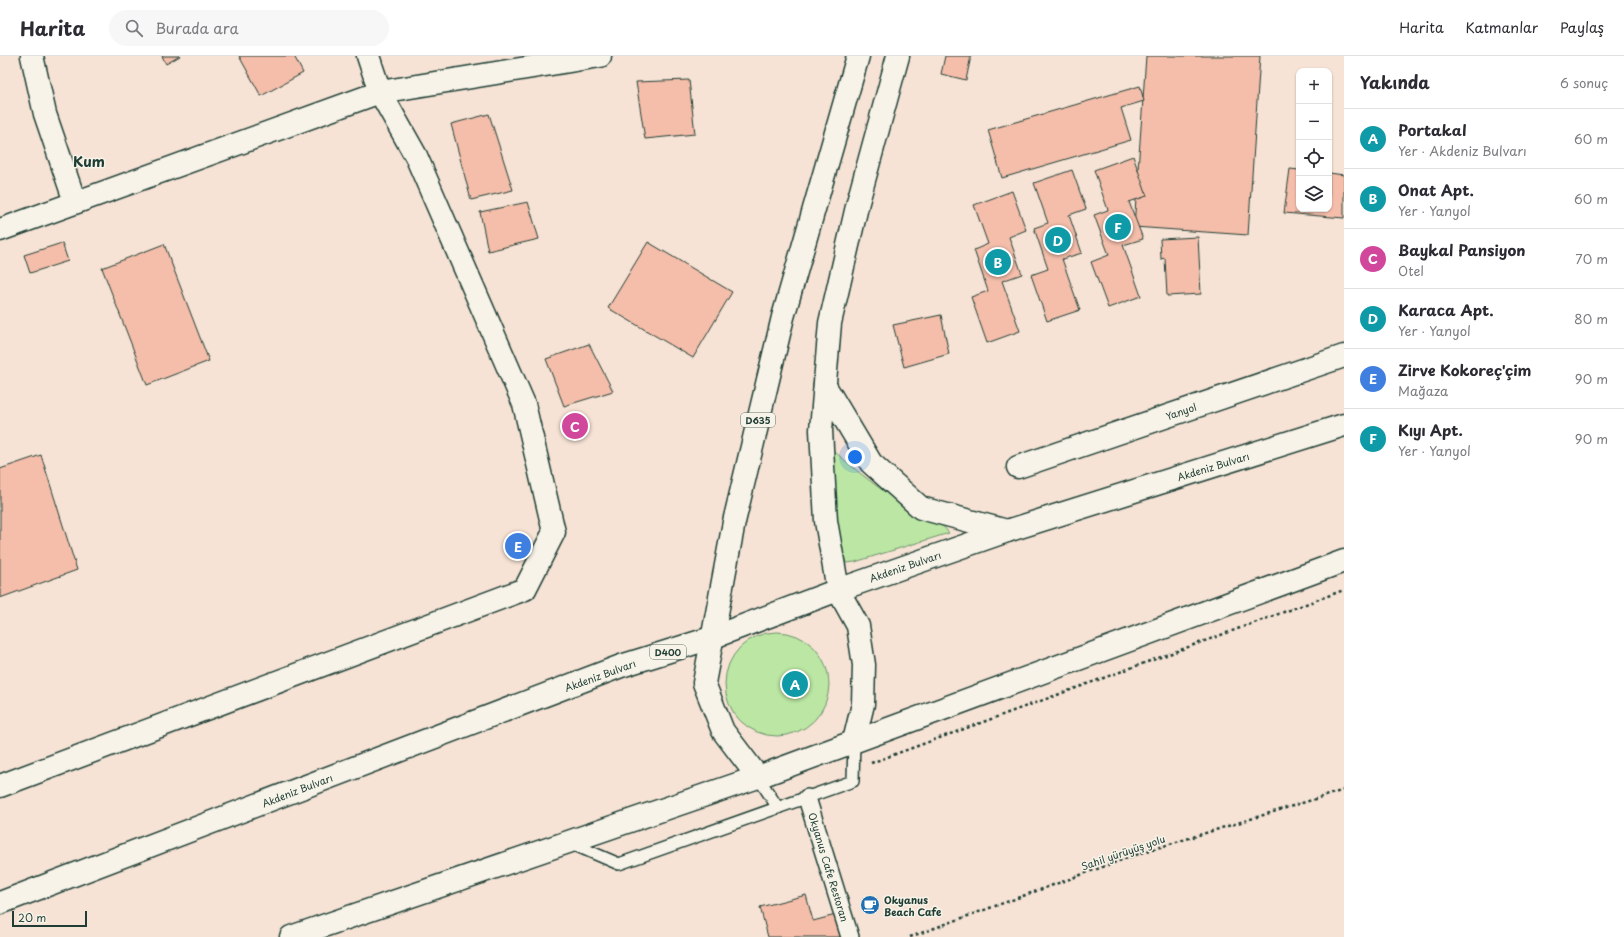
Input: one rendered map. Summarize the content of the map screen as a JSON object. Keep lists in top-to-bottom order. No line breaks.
{"streets":{"main road":["Yanyol","D635","Akdeniz Bulvarı","D400"],"street":["Okyanus Cafe Restoran"],"path":["Sahil yürüyüş yolu"]},"crossings":[["D635","Akdeniz Bulvarı"]],"districts":["Kum"],"places":{"cafe":["Okyanus Beach Cafe"]},"scale_bar":"20 m","page":{"header":"Harita","search":"Burada ara","nav":["Harita","Katmanlar","Paylaş"],"heading":["Yakında","6 sonuç"],"map_buttons":["+","−"],"list":[{"mark":"A","name":"Portakal","note":"Yer · Akdeniz Bulvarı","value":"60 m"},{"mark":"B","name":"Onat Apt.","note":"Yer · Yanyol","value":"60 m"},{"mark":"C","name":"Baykal Pansiyon","note":"Otel","value":"70 m"},{"mark":"D","name":"Karaca Apt.","note":"Yer · Yanyol","value":"80 m"},{"mark":"E","name":"Zirve Kokoreç'çim","note":"Mağaza","value":"90 m"},{"mark":"F","name":"Kıyı Apt.","note":"Yer · Yanyol","value":"90 m"}],"pins":["F","D","B","C","E","A"],"scale":"20 m"}}
